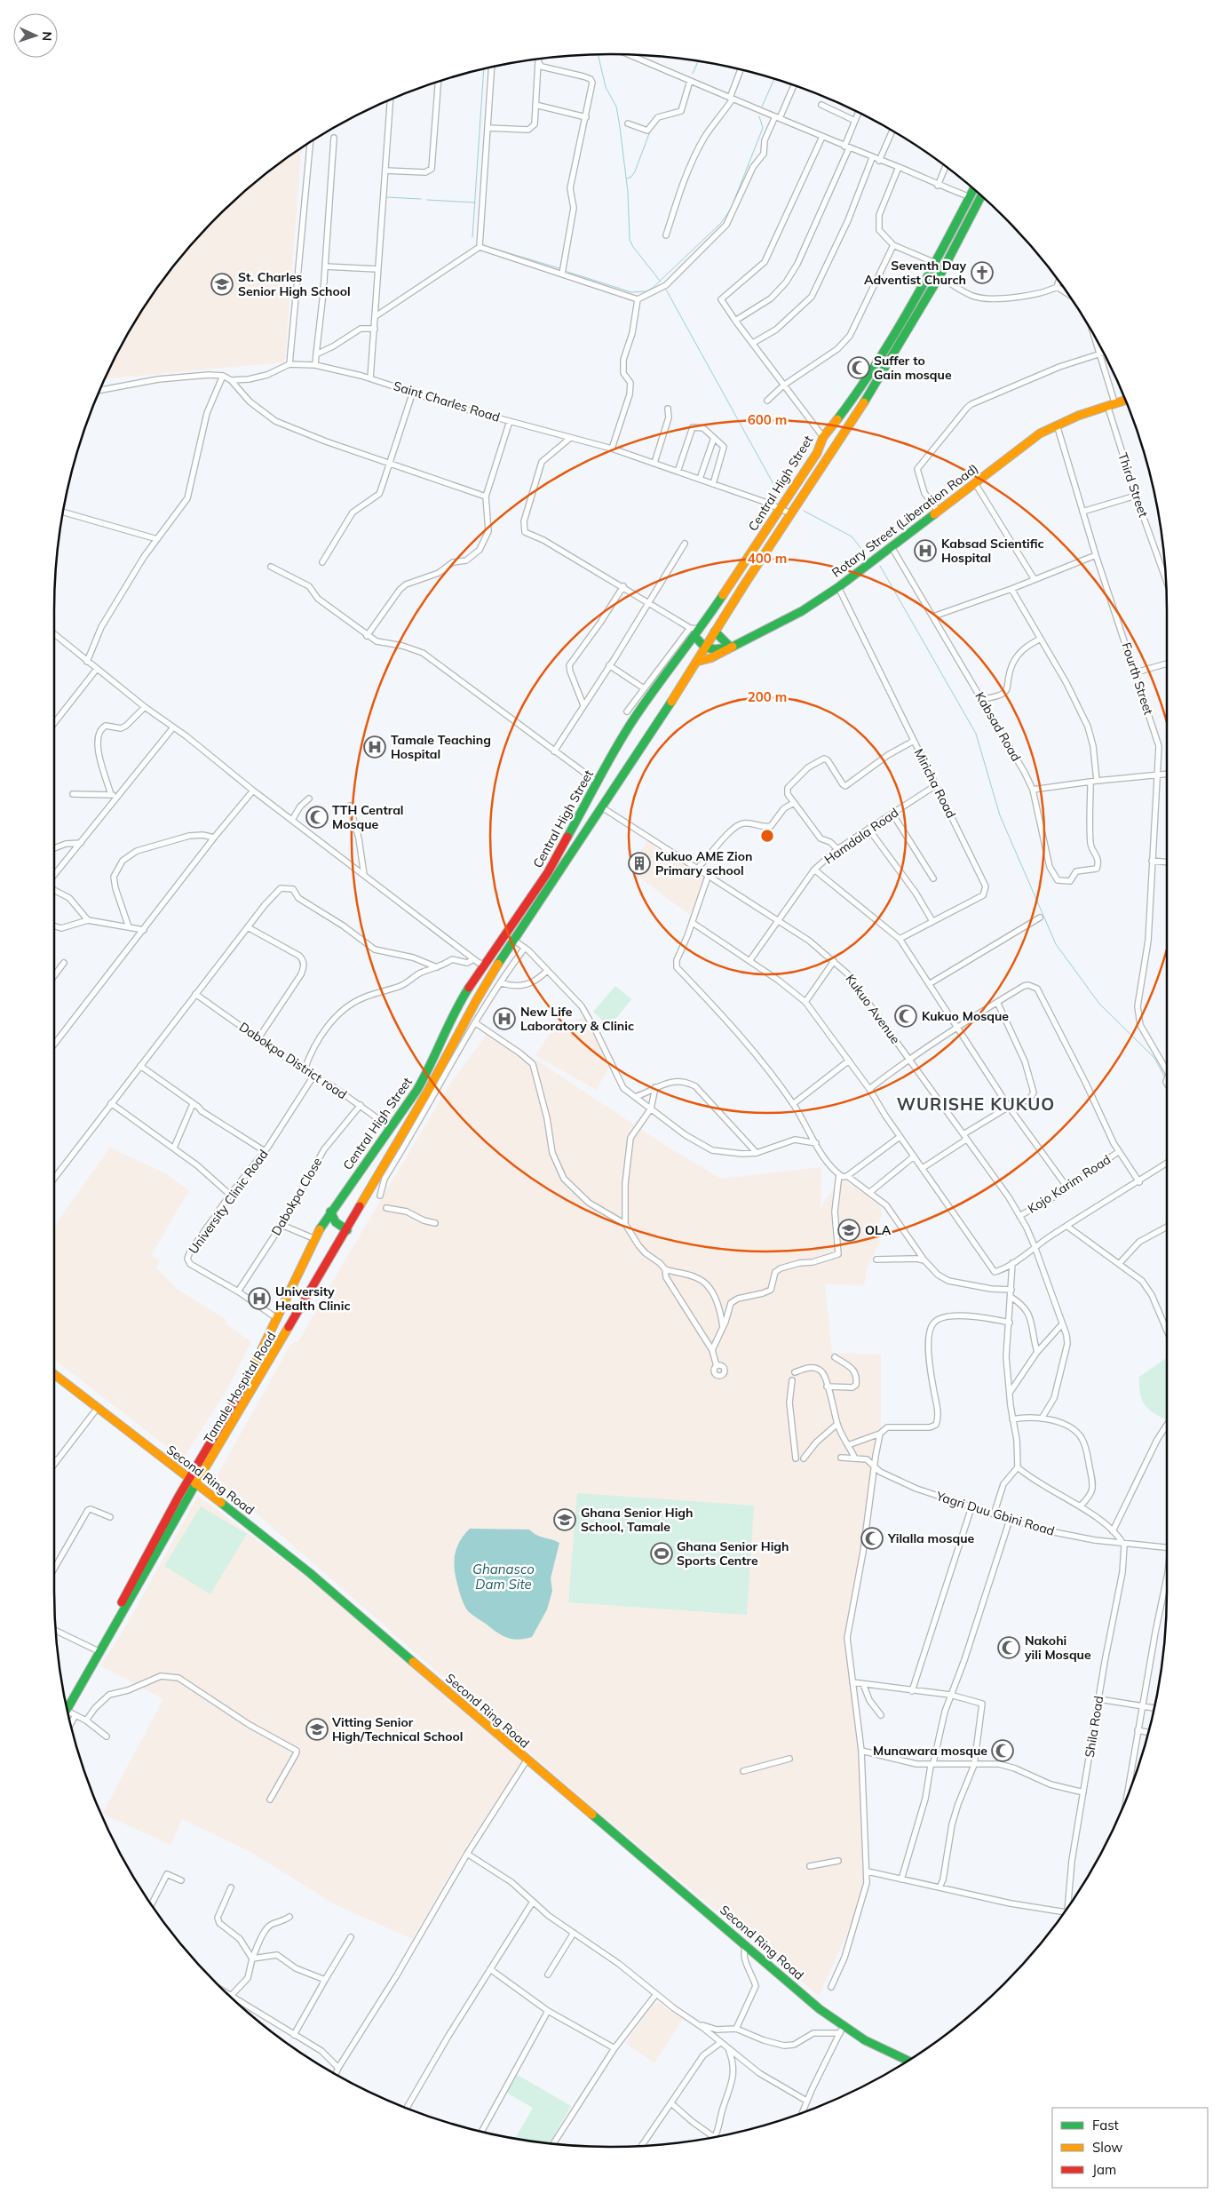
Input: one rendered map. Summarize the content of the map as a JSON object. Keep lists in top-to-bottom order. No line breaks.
{"streets":{"main road":["Central High Street","Rotary Street (Liberation Road)","Tamale Hospital Road","Second Ring Road"],"street":["Saint Charles Road","Third Street","Fourth Street","Kabsad Road","Miricha Road","Hamdala Road","Kukuo Avenue","Dabokpa District road","Kojo Karim Road","Dabokpa Close","University Clinic Road","Yagri Duu Gbini Road","Shila Road"]},"crossings":[["Saint Charles Road","Central High Street"],["Central High Street","Rotary Street (Liberation Road)"],["Central High Street","Kukuo Avenue"],["Central High Street","Dabokpa District road"],["Central High Street","University Clinic Road"],["Central High Street","Tamale Hospital Road"],["Central High Street","Second Ring Road"],["Third Street","Rotary Street (Liberation Road)"],["Rotary Street (Liberation Road)","Fourth Street"],["Rotary Street (Liberation Road)","Kabsad Road"],["Rotary Street (Liberation Road)","Miricha Road"],["Miricha Road","Hamdala Road"],["Hamdala Road","Kukuo Avenue"],["Kukuo Avenue","Kojo Karim Road"],["Dabokpa District road","Dabokpa Close"],["Dabokpa District road","University Clinic Road"],["Dabokpa Close","University Clinic Road"],["Tamale Hospital Road","Second Ring Road"],["Yagri Duu Gbini Road","Shila Road"]],"districts":["WURISHE KUKUO"],"water":["Ghanasco Dam Site"],"places":{"church":["Seventh Day Adventist Church"],"school or university":["St. Charles Senior High School","OLA","Ghana Senior High School, Tamale","Vitting Senior High/Technical School"],"mosque":["Suffer to Gain mosque","TTH Central Mosque","Kukuo Mosque","Yilalla mosque","Nakohi yili Mosque","Munawara mosque"],"hospital":["Kabsad Scientific Hospital","Tamale Teaching Hospital","New Life Laboratory & Clinic","University Health Clinic"],"building":["Kukuo AME Zion Primary school"],"sports":["Ghana Senior High Sports Centre"]},"legend":["Fast","Slow","Jam"],"north":"right","rings":["600 m","400 m","200 m"]}
